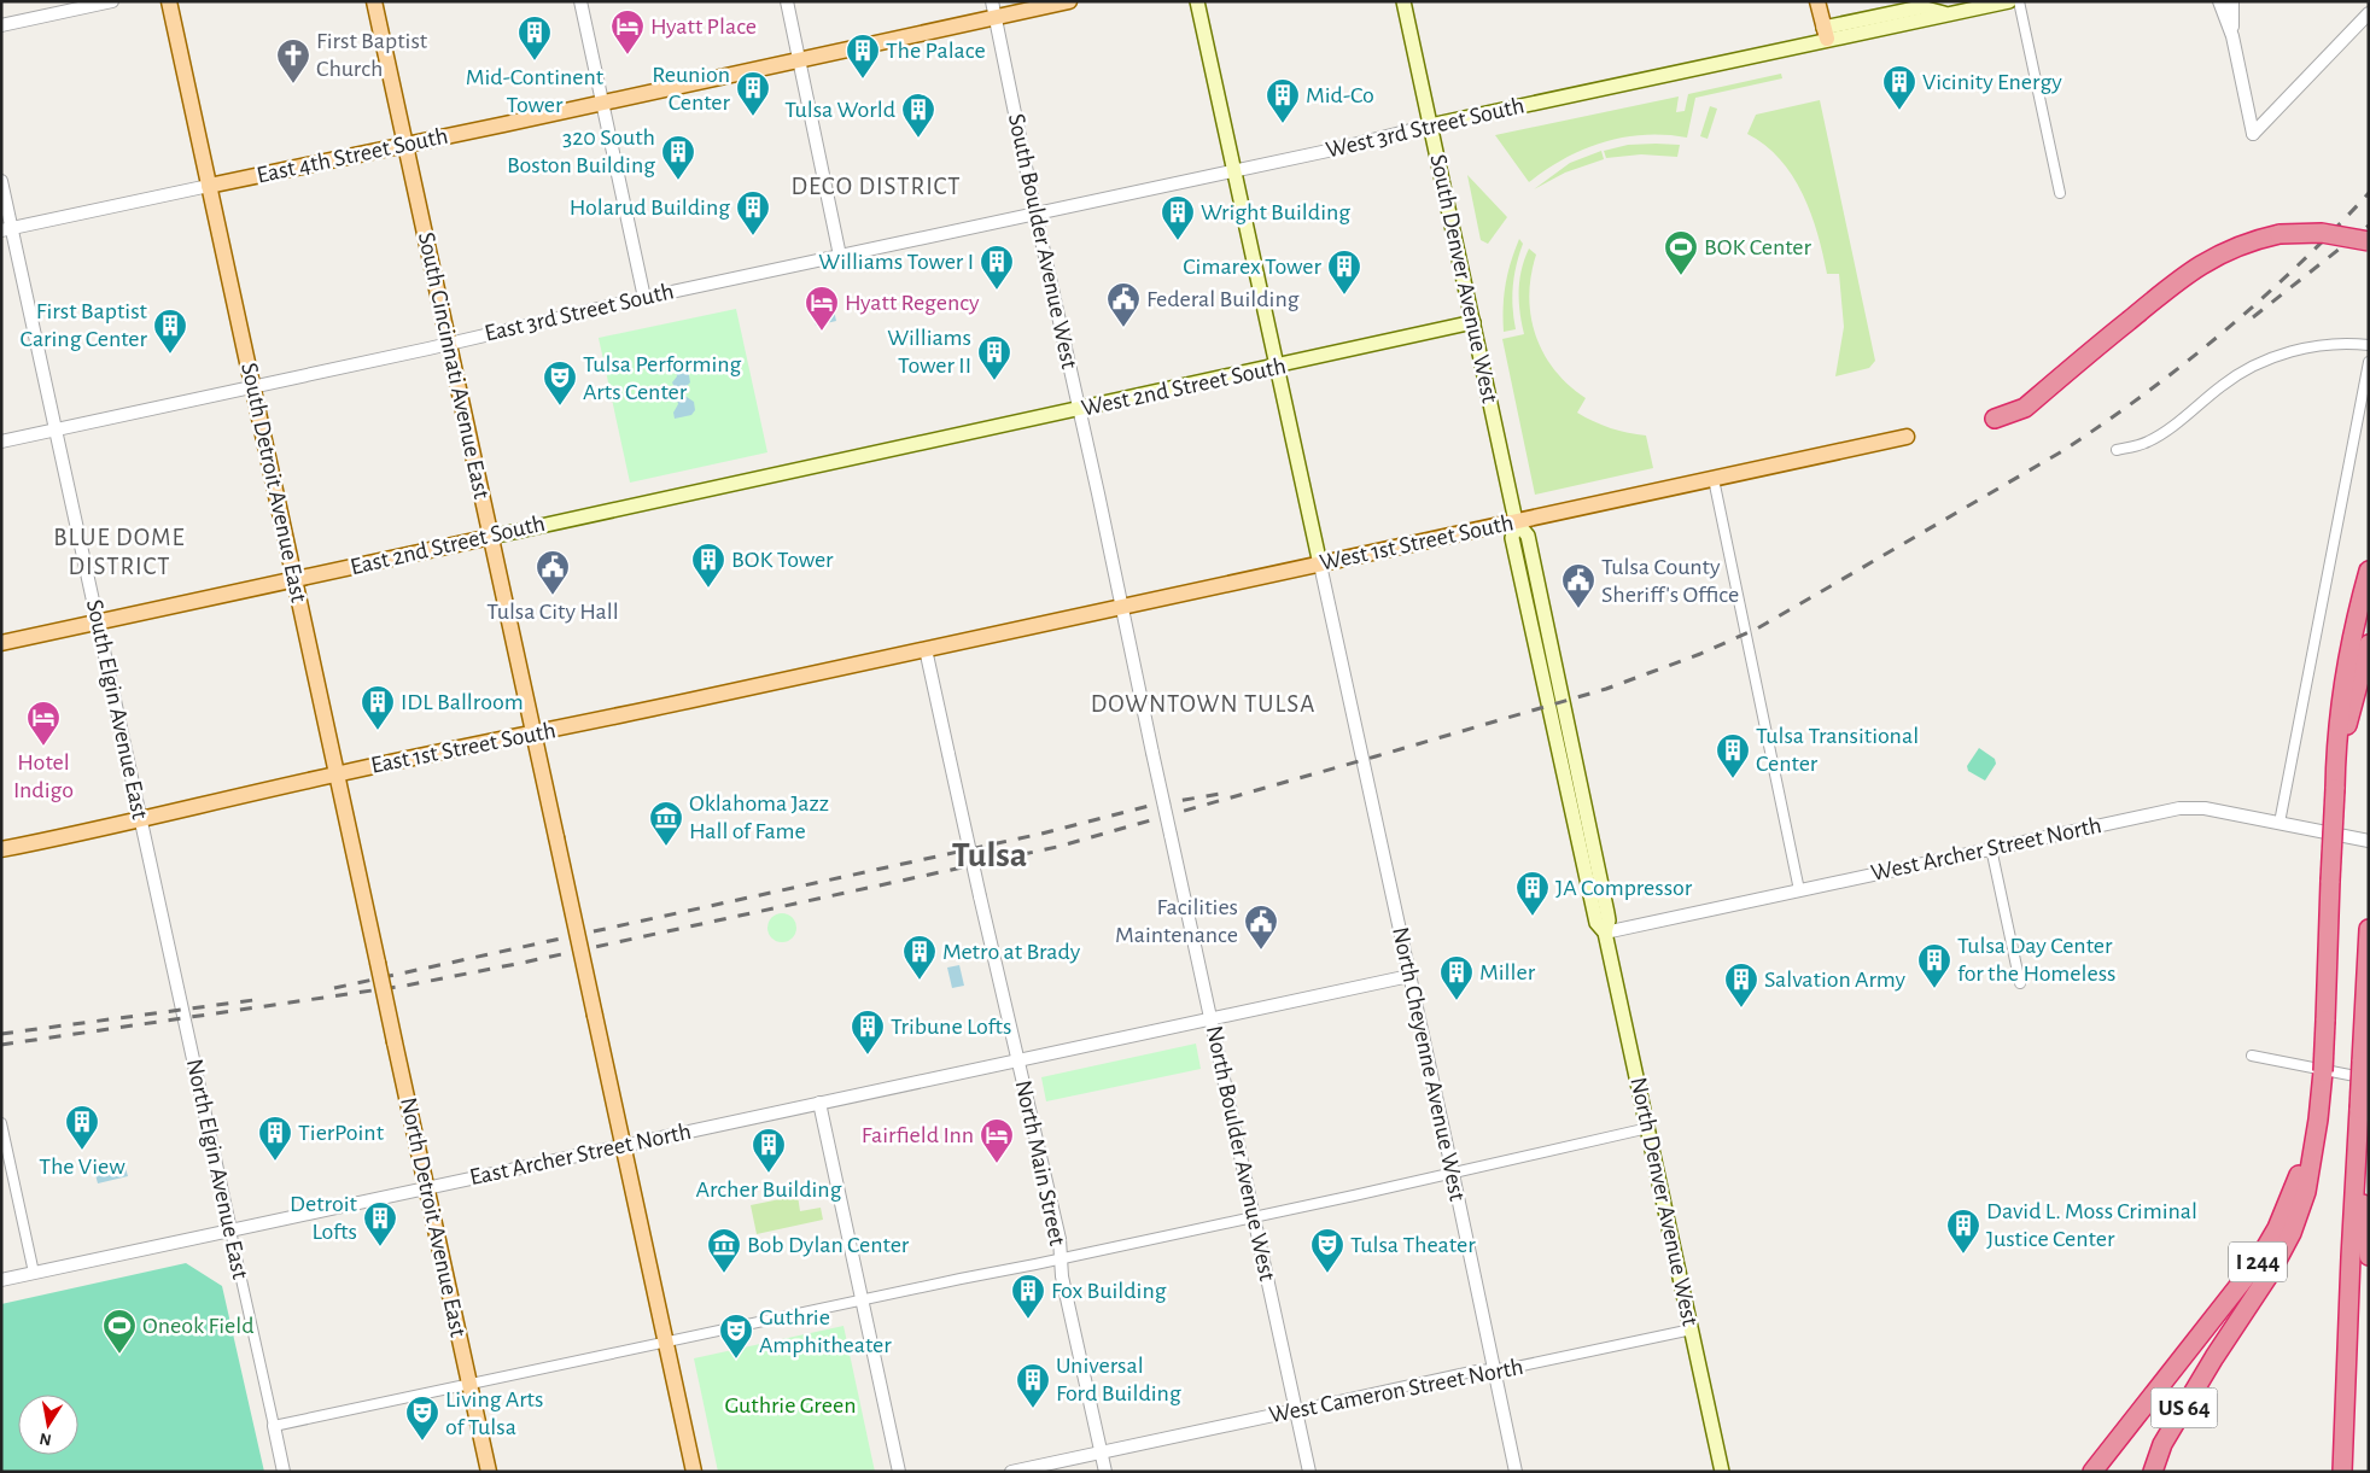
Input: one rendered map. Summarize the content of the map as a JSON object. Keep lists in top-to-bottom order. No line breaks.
{"streets":{"highway":["I 244","US 64"],"main road":["West 3rd Street South","East 4th Street South","South Denver Avenue West","South Cincinnati Avenue East","West 2nd Street South","South Detroit Avenue East","West 1st Street South","East 2nd Street South","East 1st Street South","North Denver Avenue West","North Detroit Avenue East"],"street":["South Boulder Avenue West","East 3rd Street South","South Elgin Avenue East","West Archer Street North","North Cheyenne Avenue West","North Boulder Avenue West","East Archer Street North","North Main Street","North Elgin Avenue East","West Cameron Street North"]},"crossings":[["West 3rd Street South","South Boulder Avenue West"],["West 3rd Street South","South Denver Avenue West"],["West 3rd Street South","East 3rd Street South"],["East 4th Street South","South Boulder Avenue West"],["East 4th Street South","South Cincinnati Avenue East"],["East 4th Street South","South Detroit Avenue East"],["East 4th Street South","South Elgin Avenue East"],["South Boulder Avenue West","West 2nd Street South"],["South Boulder Avenue West","West 1st Street South"],["South Boulder Avenue West","North Boulder Avenue West"],["South Denver Avenue West","West 2nd Street South"],["South Denver Avenue West","West 1st Street South"],["South Denver Avenue West","North Denver Avenue West"],["East 3rd Street South","South Cincinnati Avenue East"],["East 3rd Street South","South Detroit Avenue East"],["East 3rd Street South","South Elgin Avenue East"],["South Cincinnati Avenue East","East 2nd Street South"],["South Cincinnati Avenue East","East 1st Street South"],["South Cincinnati Avenue East","East Archer Street North"],["West 2nd Street South","East 2nd Street South"],["South Detroit Avenue East","East 2nd Street South"],["South Detroit Avenue East","East 1st Street South"],["South Detroit Avenue East","North Detroit Avenue East"],["West 1st Street South","East 1st Street South"],["West 1st Street South","North Cheyenne Avenue West"],["West 1st Street South","North Main Street"],["East 2nd Street South","South Elgin Avenue East"],["South Elgin Avenue East","East 1st Street South"],["South Elgin Avenue East","North Elgin Avenue East"],["East 1st Street South","North Main Street"],["West Archer Street North","North Denver Avenue West"],["North Cheyenne Avenue West","West Cameron Street North"],["North Boulder Avenue West","West Cameron Street North"],["East Archer Street North","North Main Street"],["East Archer Street North","North Elgin Avenue East"],["East Archer Street North","North Detroit Avenue East"],["North Main Street","West Cameron Street North"],["North Denver Avenue West","West Cameron Street North"],["I 244","US 64"]],"districts":["DECO DISTRICT","BLUE DOME DISTRICT","DOWNTOWN TULSA","Tulsa"],"parks":["Guthrie Green"],"places":{"hotel":["Hyatt Place","Hyatt Regency","Hotel Indigo","Fairfield Inn"],"building":["Mid-Continent Tower","The Palace","Vicinity Energy","Reunion Center","Mid-Co","Tulsa World","320 South Boston Building","Holarud Building","Wright Building","Williams Tower I","Cimarex Tower","First Baptist Caring Center","Williams Tower II","BOK Tower","IDL Ballroom","Tulsa Transitional Center","JA Compressor","Metro at Brady","Tulsa Day Center for the Homeless","Miller","Salvation Army","Tribune Lofts","The View","TierPoint","Archer Building","Detroit Lofts","David L. Moss Criminal Justice Center","Fox Building","Universal Ford Building"],"church":["First Baptist Church"],"sports":["BOK Center","Oneok Field"],"public building":["Federal Building","Tulsa City Hall","Tulsa County Sheriff's Office","Facilities Maintenance"],"theatre":["Tulsa Performing Arts Center","Tulsa Theater","Guthrie Amphitheater","Living Arts of Tulsa"],"museum":["Oklahoma Jazz Hall of Fame","Bob Dylan Center"]},"north":"bottom"}
